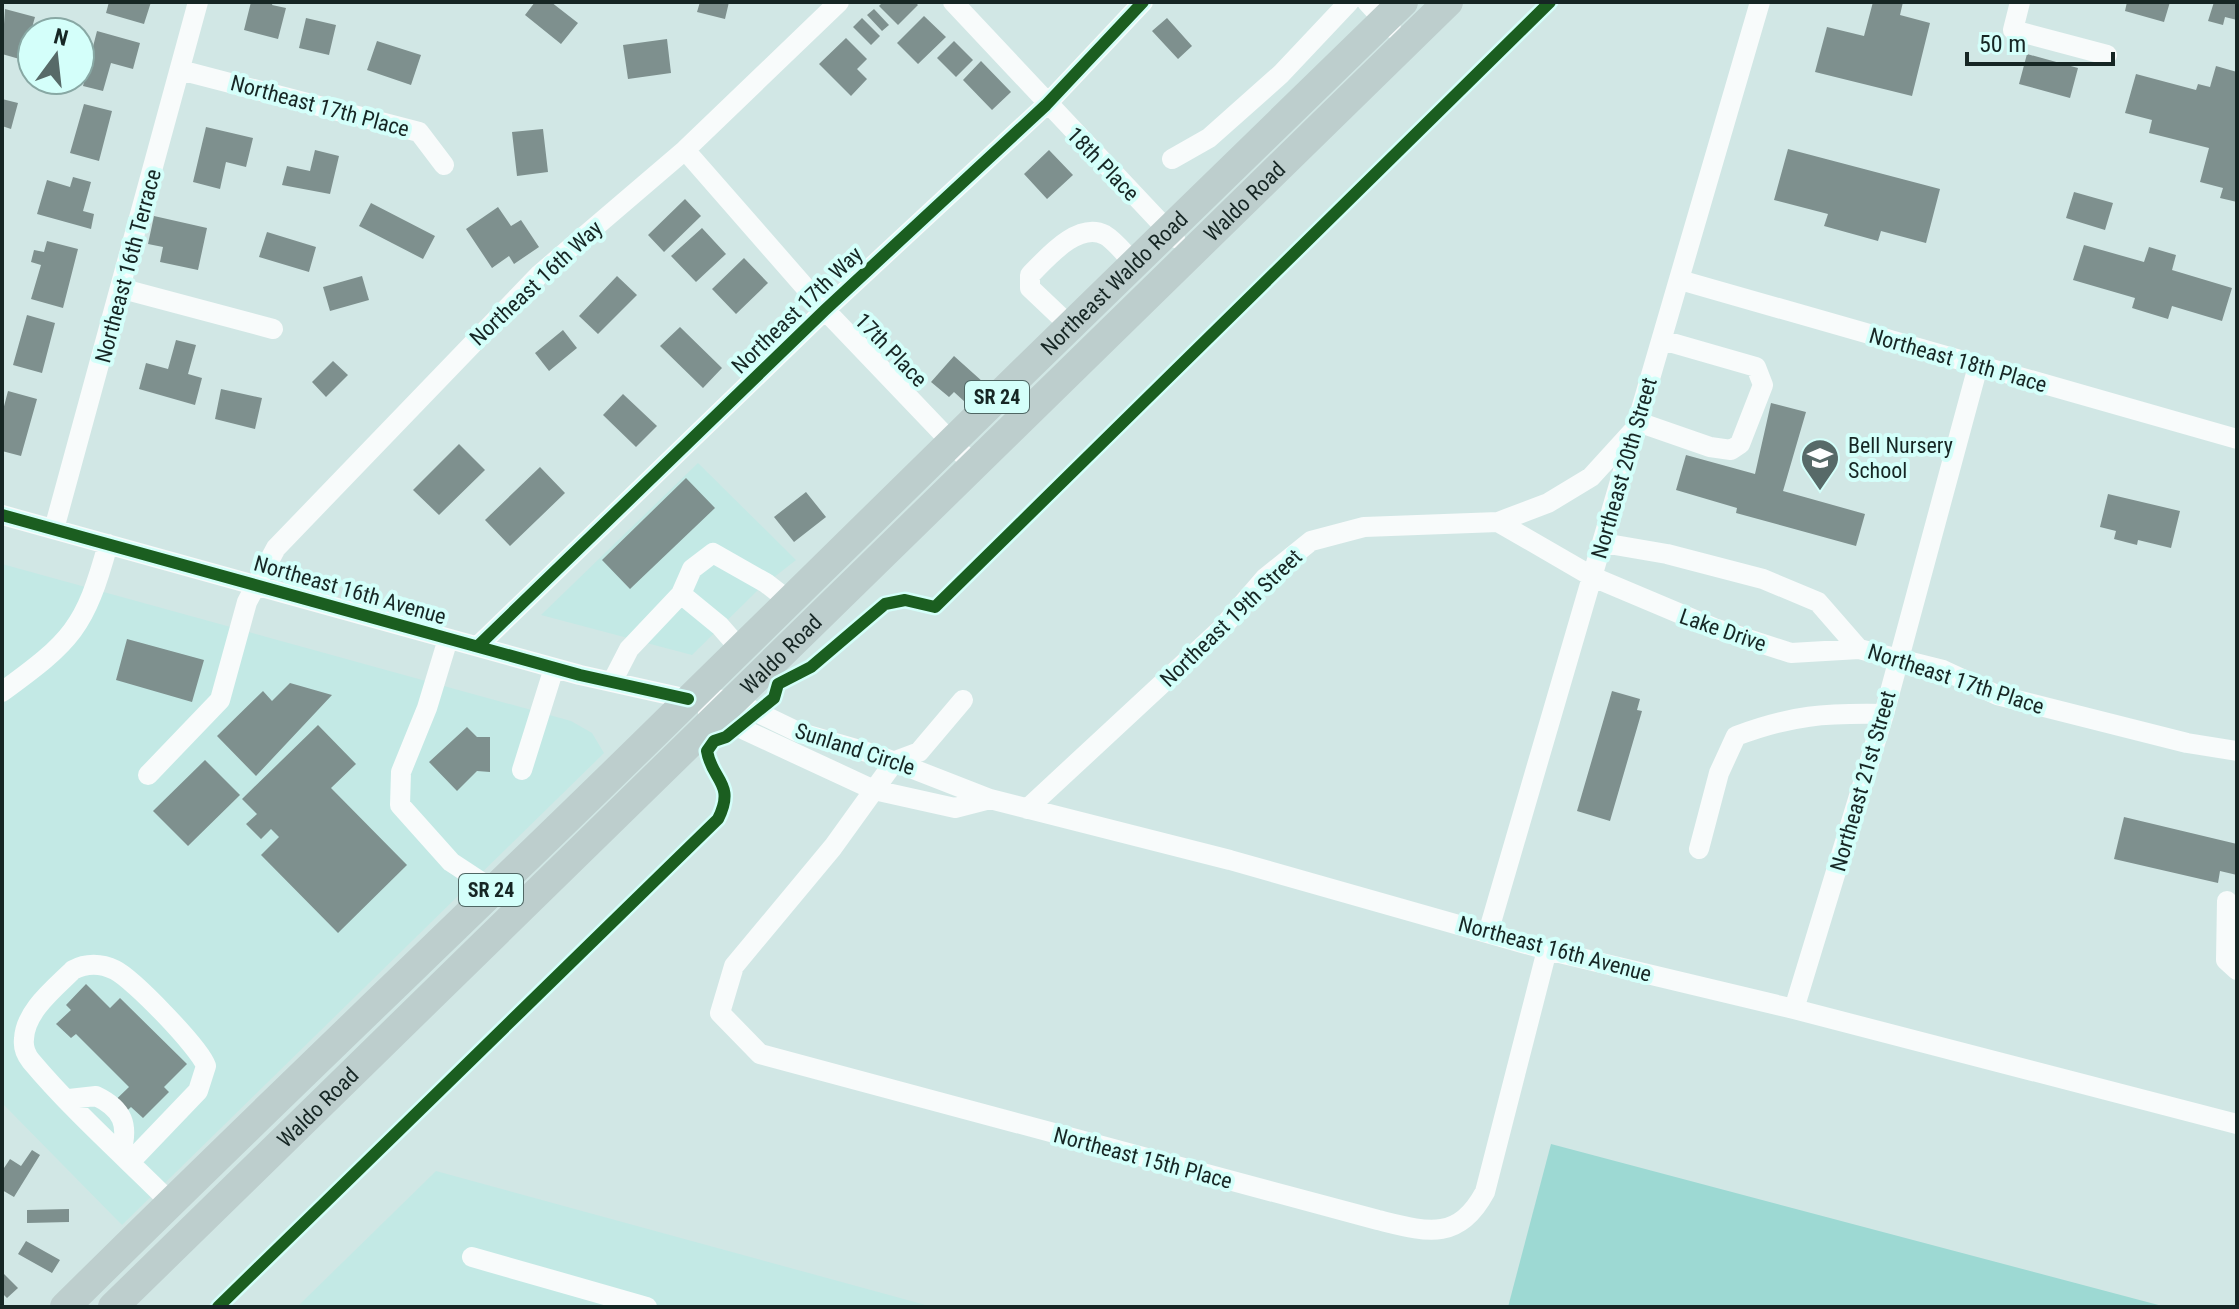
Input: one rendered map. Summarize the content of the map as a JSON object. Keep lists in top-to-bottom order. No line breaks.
{"streets":{"highway":["Waldo Road","Northeast Waldo Road","SR 24"],"street":["Northeast 17th Place","18th Place","Northeast 16th Terrace","Northeast 16th Way","Northeast 17th Way","17th Place","Northeast 18th Place","Northeast 20th Street","Northeast 16th Avenue","Northeast 19th Street","Lake Drive","Sunland Circle","Northeast 21st Street","Northeast 15th Place"]},"crossings":[["Northeast 17th Place","Northeast 16th Terrace"],["Northeast 17th Place","Northeast 20th Street"],["Northeast 17th Place","Lake Drive"],["Northeast 17th Place","Northeast 21st Street"],["18th Place","Waldo Road"],["18th Place","Northeast Waldo Road"],["18th Place","Northeast 17th Way"],["Waldo Road","Northeast Waldo Road"],["Waldo Road","17th Place"],["Waldo Road","Northeast 16th Avenue"],["Waldo Road","Sunland Circle"],["Northeast 16th Terrace","Northeast 16th Avenue"],["Northeast Waldo Road","17th Place"],["Northeast 16th Way","17th Place"],["Northeast 16th Way","Northeast 16th Avenue"],["Northeast 17th Way","17th Place"],["Northeast 17th Way","Northeast 16th Avenue"],["Northeast 18th Place","Northeast 20th Street"],["Northeast 18th Place","Northeast 21st Street"],["Northeast 20th Street","Northeast 16th Avenue"],["Northeast 20th Street","Northeast 19th Street"],["Northeast 20th Street","Lake Drive"],["Northeast 16th Avenue","Northeast 19th Street"],["Northeast 16th Avenue","Sunland Circle"],["Northeast 16th Avenue","Northeast 21st Street"],["Northeast 16th Avenue","Northeast 15th Place"],["Northeast 19th Street","Lake Drive"],["Sunland Circle","Northeast 15th Place"]],"places":{"school or university":["Bell Nursery School"]},"scale_bar":"50 m","north":"top"}
